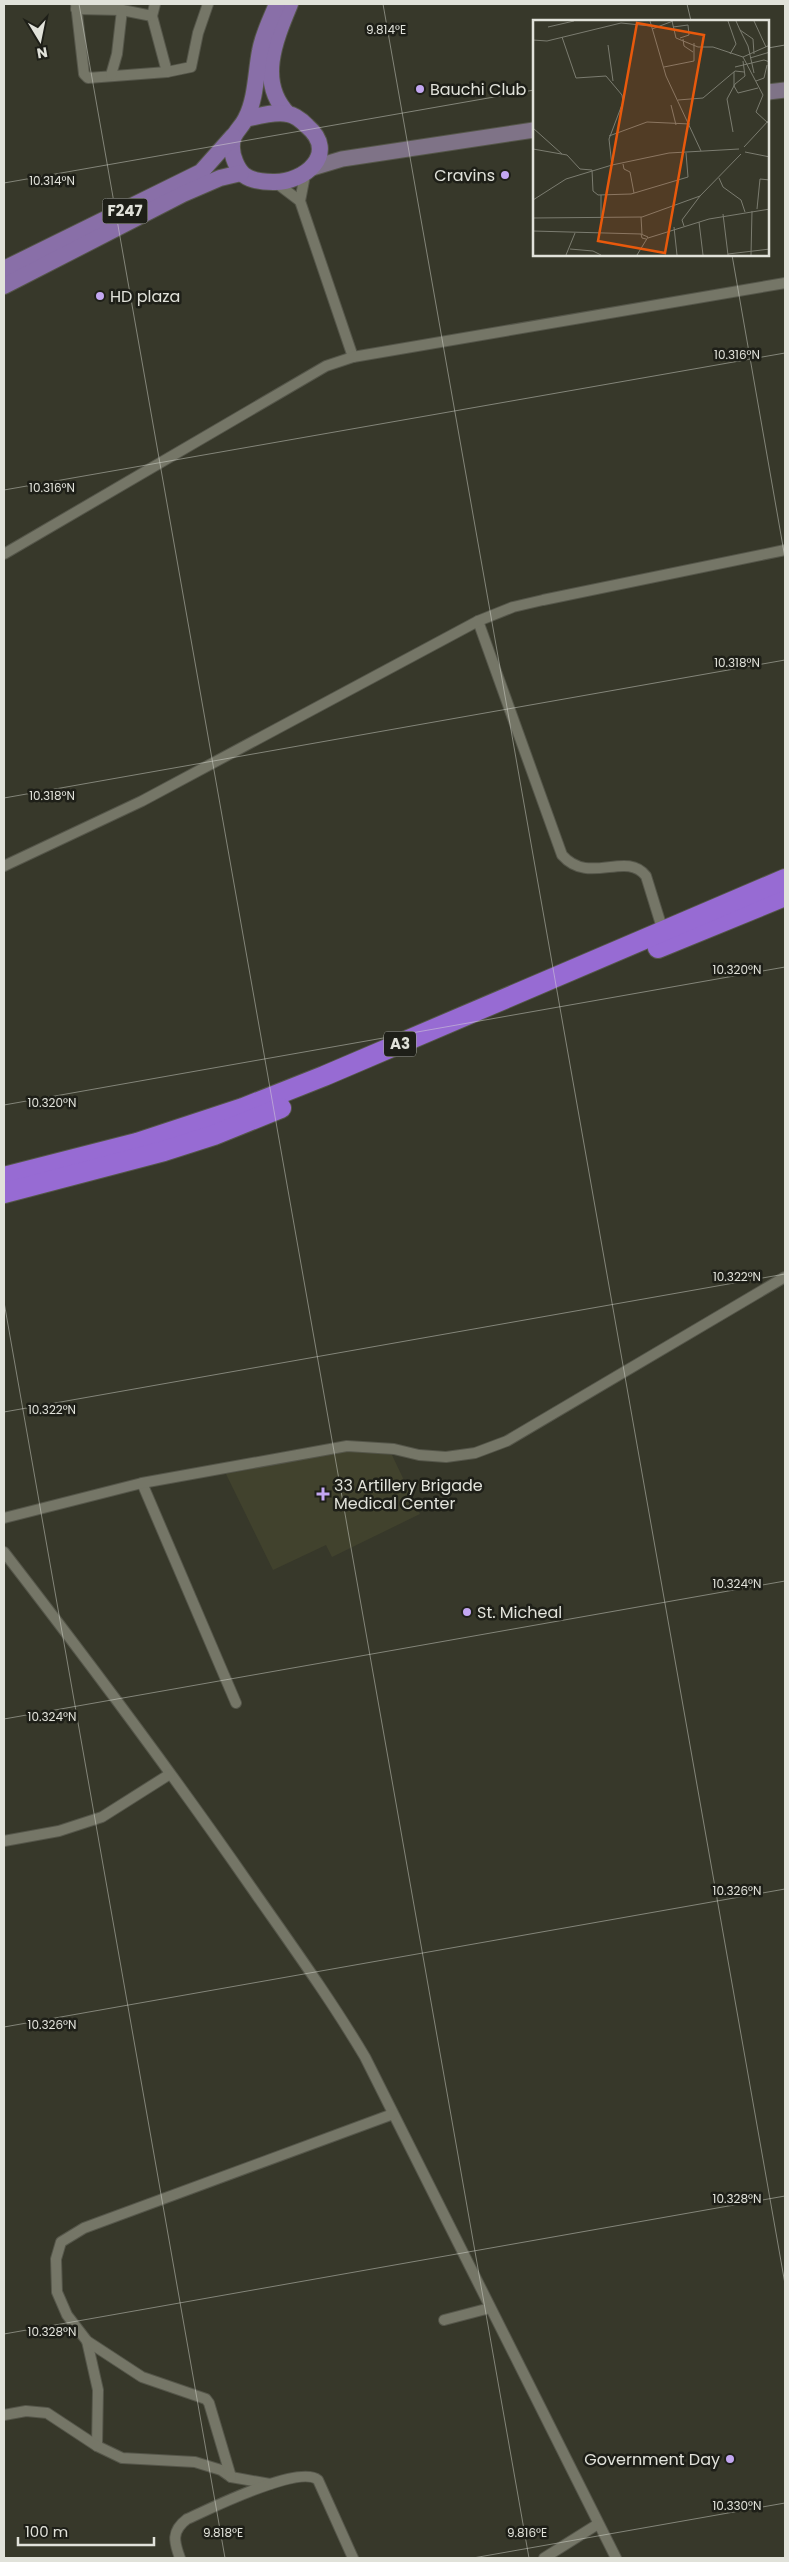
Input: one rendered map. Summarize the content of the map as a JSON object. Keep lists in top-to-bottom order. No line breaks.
{"streets":{"highway":["A3"],"main road":["F247"]},"places":{"other":["Bauchi Club","Cravins","HD plaza","St. Micheal","Government Day"],"health":["33 Artillery Brigade Medical Center"]},"scale_bar":"100 m","north":"bottom","coordinates":["9.814°E","10.314°N","10.316°N","10.318°N","10.320°N","10.322°N","10.324°N","10.326°N","10.328°N","10.330°N","9.818°E","9.816°E"]}
